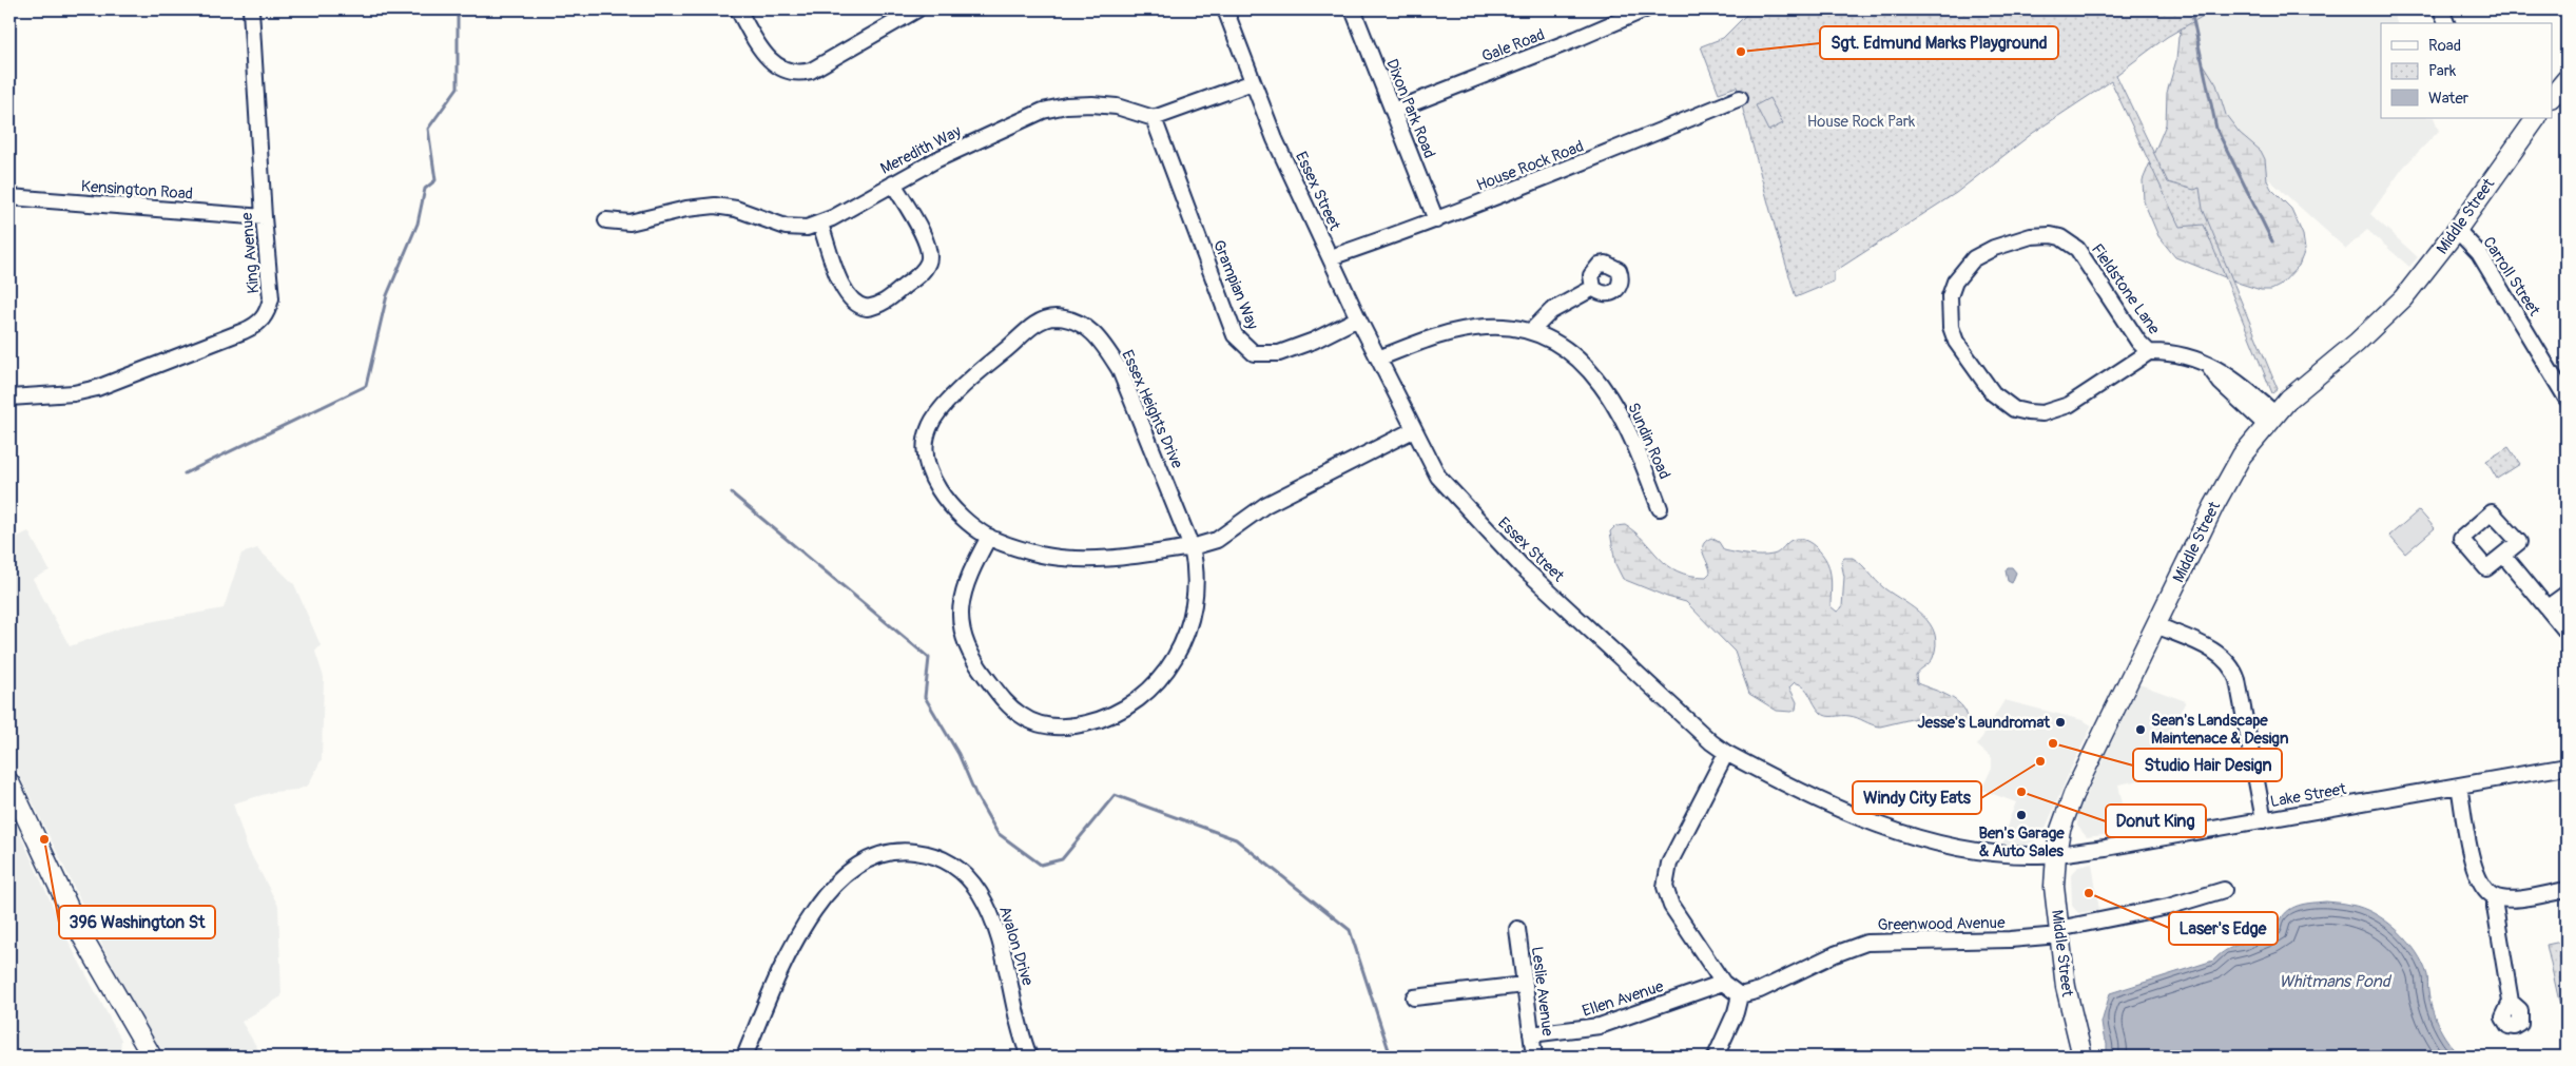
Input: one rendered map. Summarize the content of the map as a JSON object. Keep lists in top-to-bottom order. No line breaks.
{"streets":{"main road":["Middle Street"],"street":["Gale Road","Dixon Park Road","Meredith Way","House Rock Road","Kensington Road","Essex Street","King Avenue","Carroll Street","Grampian Way","Fieldstone Lane","Essex Heights Drive","Sundin Road","Lake Street","Greenwood Avenue","Avalon Drive","Leslie Avenue","Ellen Avenue"]},"crossings":[["Gale Road","Dixon Park Road"],["Dixon Park Road","House Rock Road"],["Meredith Way","Grampian Way"],["House Rock Road","Essex Street"],["Kensington Road","King Avenue"],["Essex Street","Middle Street"],["Essex Street","Grampian Way"],["Essex Street","Essex Heights Drive"],["Essex Street","Sundin Road"],["Essex Street","Lake Street"],["Middle Street","Carroll Street"],["Middle Street","Fieldstone Lane"],["Middle Street","Lake Street"],["Middle Street","Greenwood Avenue"],["Leslie Avenue","Ellen Avenue"]],"water":["Whitmans Pond"],"parks":["House Rock Park"],"places":["Sgt. Edmund Marks Playground","Jesse's Laundromat","Sean's Landscape Maintenace & Design","Studio Hair Design","Windy City Eats","Donut King","Ben's Garage & Auto Sales","396 Washington St","Laser's Edge"],"legend":["Road","Park","Water"]}
